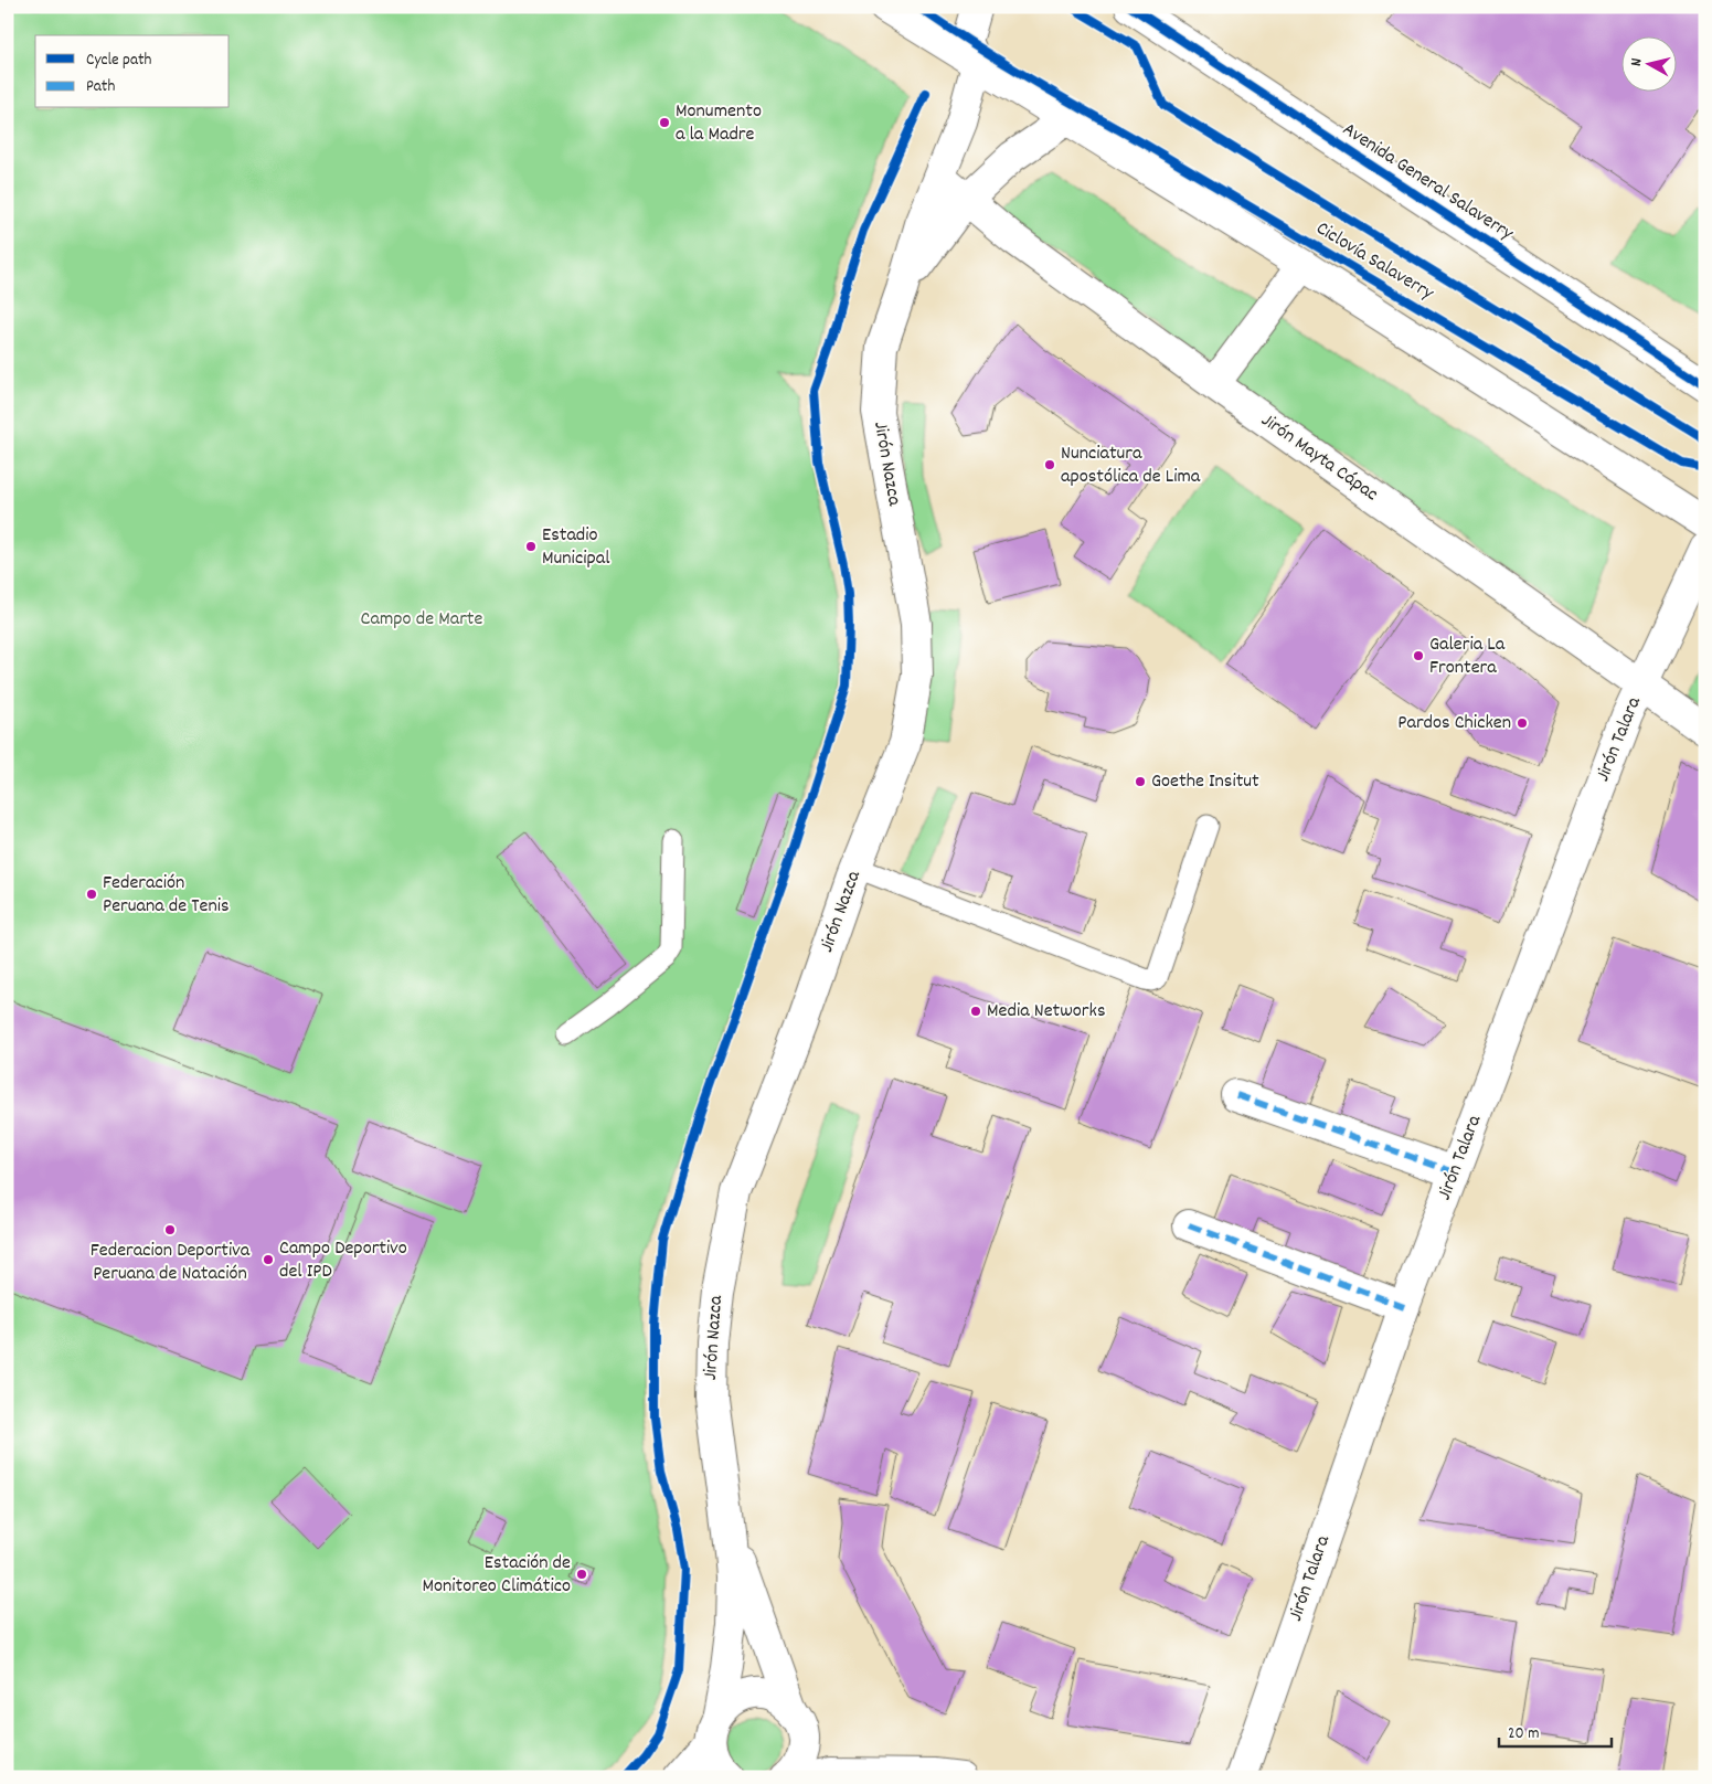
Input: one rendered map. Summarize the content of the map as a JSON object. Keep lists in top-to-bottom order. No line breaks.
{"streets":{"street":["Avenida General Salaverry","Jirón Mayta Cápac","Jirón Nazca","Jirón Talara"],"cycle path":["Ciclovía Salaverry"]},"crossings":[["Jirón Mayta Cápac","Jirón Nazca"],["Jirón Mayta Cápac","Jirón Talara"]],"parks":["Campo de Marte"],"places":["Monumento a la Madre","Nunciatura apostólica de Lima","Estadio Municipal","Galeria La Frontera","Pardos Chicken","Goethe Insitut","Federación Peruana de Tenis","Media Networks","Federacion Deportiva Peruana de Natación","Campo Deportivo del IPD","Estación de Monitoreo Climático"],"legend":["Cycle path","Path"],"scale_bar":"20 m","north":"left"}
